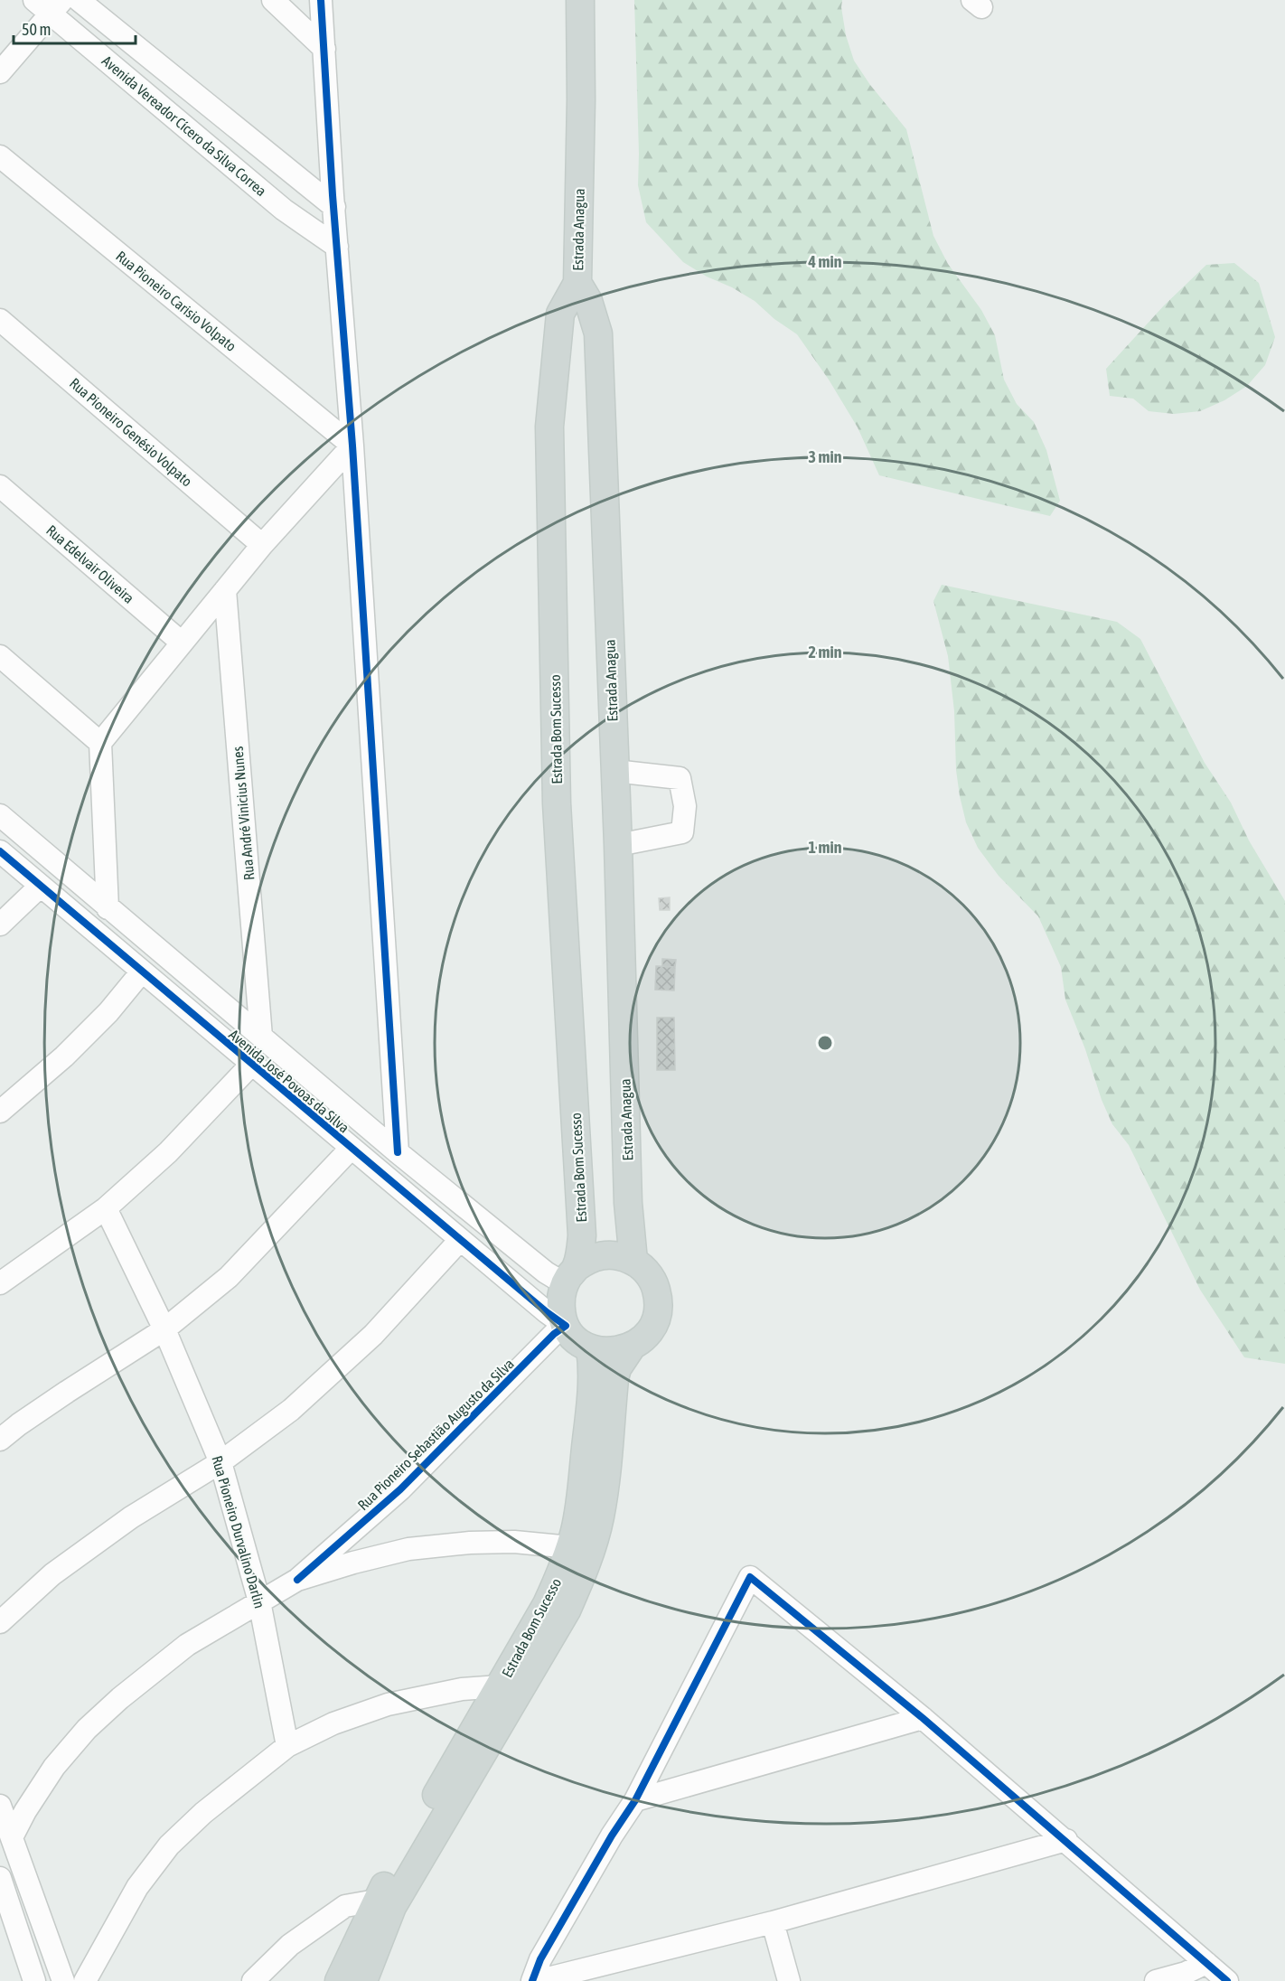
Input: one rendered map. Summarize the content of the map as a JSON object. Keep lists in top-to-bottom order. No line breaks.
{"streets":{"main road":["Estrada Anagua","Estrada Bom Sucesso"],"street":["Avenida Vereador Cícero da Silva Correa","Rua Pioneiro Carisio Volpato","Rua Pioneiro Genésio Volpato","Rua Edelvair Oliveira","Rua André Vinicius Nunes","Avenida José Povoas da Silva","Rua Pioneiro Sebastião Augusto da Silva","Rua Pioneiro Durvalino Darlin"]},"crossings":[["Estrada Anagua","Estrada Bom Sucesso"],["Estrada Anagua","Avenida José Povoas da Silva"],["Estrada Anagua","Rua Pioneiro Sebastião Augusto da Silva"],["Estrada Bom Sucesso","Avenida José Povoas da Silva"],["Estrada Bom Sucesso","Rua Pioneiro Sebastião Augusto da Silva"],["Rua André Vinicius Nunes","Avenida José Povoas da Silva"],["Avenida José Povoas da Silva","Rua Pioneiro Sebastião Augusto da Silva"]],"scale_bar":"50 m","rings":["4 min","3 min","2 min","1 min"]}
